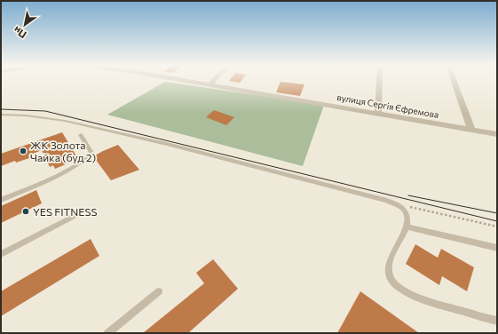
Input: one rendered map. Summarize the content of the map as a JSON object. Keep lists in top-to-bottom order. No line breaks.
{"streets":{"street":["вулиця Сергія Єфремова"]},"places":["ЖК Золота Чайка (буд 2)","YES FITNESS"],"north":"bottom left"}
